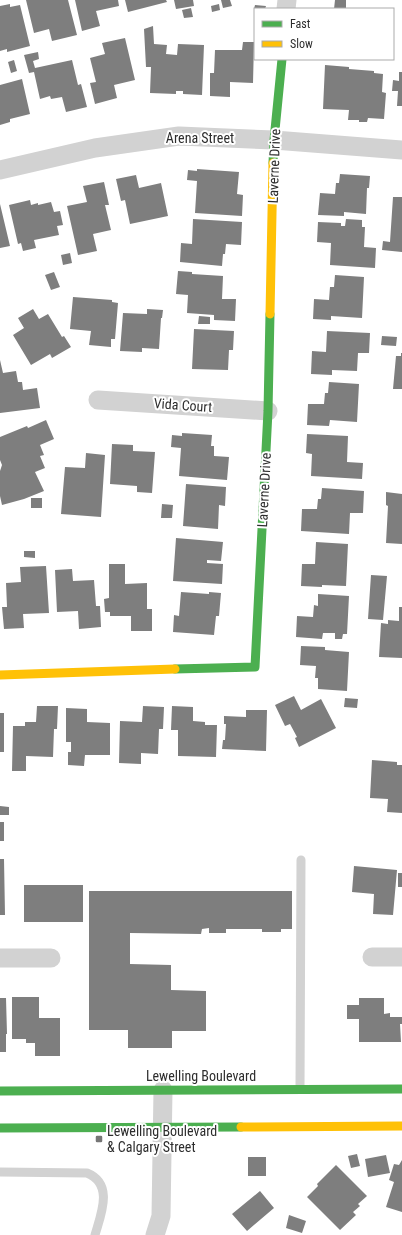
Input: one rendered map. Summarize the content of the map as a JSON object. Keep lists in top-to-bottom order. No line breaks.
{"streets":{"street":["Arena Street","Laverne Drive","Vida Court","Lewelling Boulevard"]},"crossings":[["Arena Street","Laverne Drive"],["Laverne Drive","Vida Court"]],"places":{"transit":["Lewelling Boulevard & Calgary Street"]},"legend":["Fast","Slow"]}
